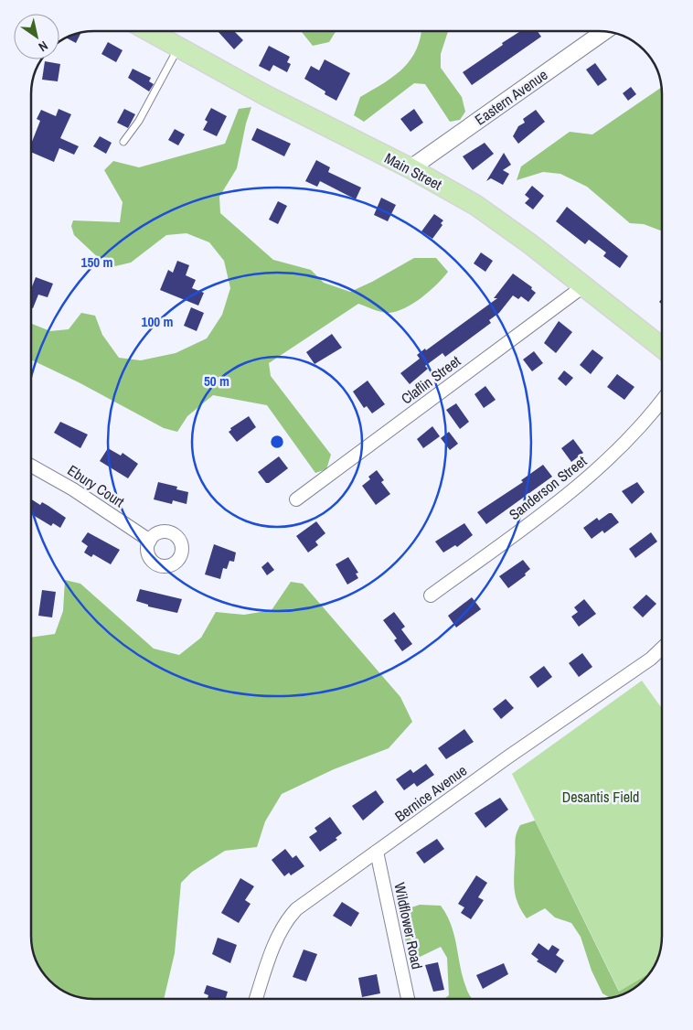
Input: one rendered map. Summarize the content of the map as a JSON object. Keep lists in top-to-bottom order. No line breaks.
{"streets":{"main road":["Main Street"],"street":["Eastern Avenue","Claflin Street","Ebury Court","Sanderson Street","Bernice Avenue","Wildflower Road"]},"crossings":[["Eastern Avenue","Main Street"],["Main Street","Claflin Street"],["Bernice Avenue","Wildflower Road"]],"parks":["Desantis Field"],"north":"bottom right","rings":["150 m","100 m","50 m"]}
